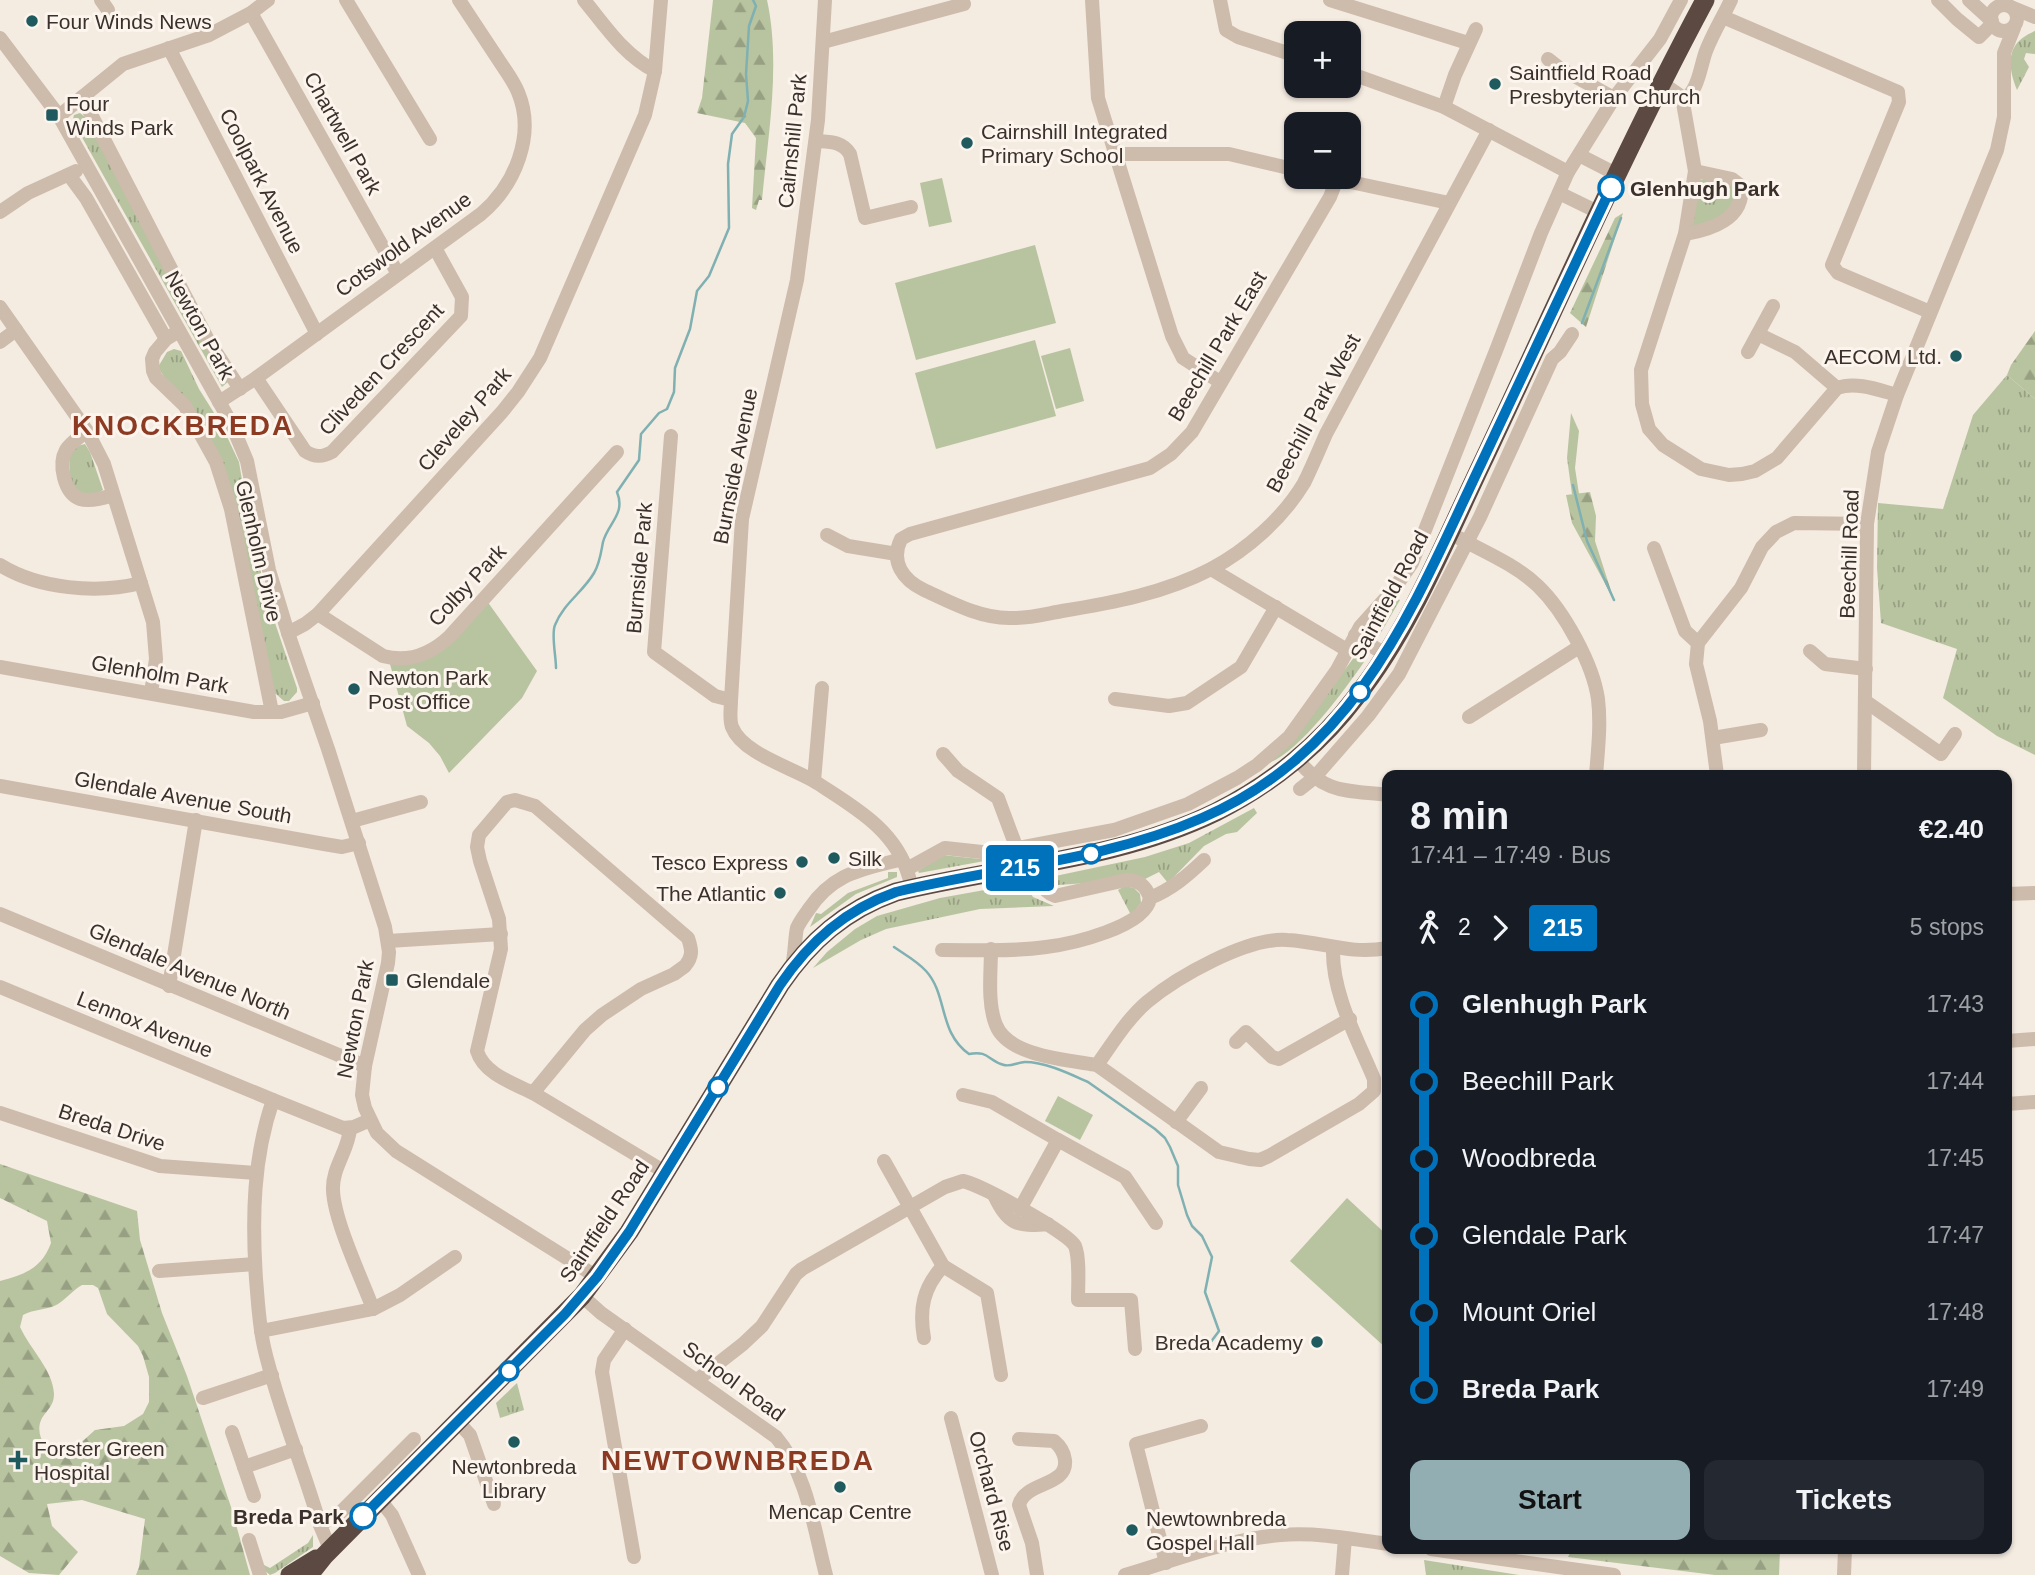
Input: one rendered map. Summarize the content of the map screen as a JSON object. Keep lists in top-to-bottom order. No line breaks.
{"streets":{"highway":["Saintfield Road"],"street":["Chartwell Park","Cairnshill Park","Coolpark Avenue","Cotswold Avenue","Newton Park","Beechill Park East","Cliveden Crescent","Beechill Park West","Cleveley Park","Burnside Avenue","Glenholm Drive","Beechill Road","Burnside Park","Colby Park","Glenholm Park","Glendale Avenue South","Glendale Avenue North","Lennox Avenue","Breda Drive","School Road","Orchard Rise"]},"crossings":[["Chartwell Park","Cotswold Avenue"],["Cairnshill Park","Burnside Avenue"],["Coolpark Avenue","Cotswold Avenue"],["Cotswold Avenue","Newton Park"],["Cotswold Avenue","Cliveden Crescent"],["Newton Park","Cleveley Park"],["Newton Park","Saintfield Road"],["Newton Park","Glenholm Park"],["Newton Park","Glendale Avenue South"],["Newton Park","Glendale Avenue North"],["Beechill Park East","Beechill Park West"],["Cleveley Park","Colby Park"],["Burnside Avenue","Burnside Park"],["Glenholm Drive","Glenholm Park"],["Saintfield Road","School Road"]],"districts":["KNOCKBREDA","NEWTOWNBREDA"],"places":{"other":["Four Winds News","Saintfield Road Presbyterian Church","Cairnshill Integrated Primary School","Glenhugh Park","AECOM Ltd.","Newton Park Post Office","Silk","Tesco Express","The Atlantic","Breda Academy","Newtonbreda Library","Mencap Centre","Breda Park","Newtownbreda Gospel Hall"],"transit":["Four Winds Park","Glendale"],"health":["Forster Green Hospital"]},"lines":["bus line 215"],"page":{"on_map":"215","map_buttons":["+","−"],"heading":["8 min","17:41 – 17:49 · Bus","€2.40"],"legs":["2","215","5 stops"],"list":[{"name":"Glenhugh Park","value":"17:43"},{"name":"Beechill Park","value":"17:44"},{"name":"Woodbreda","value":"17:45"},{"name":"Glendale Park","value":"17:47"},{"name":"Mount Oriel","value":"17:48"},{"name":"Breda Park","value":"17:49"}],"buttons":["Start","Tickets"]}}
